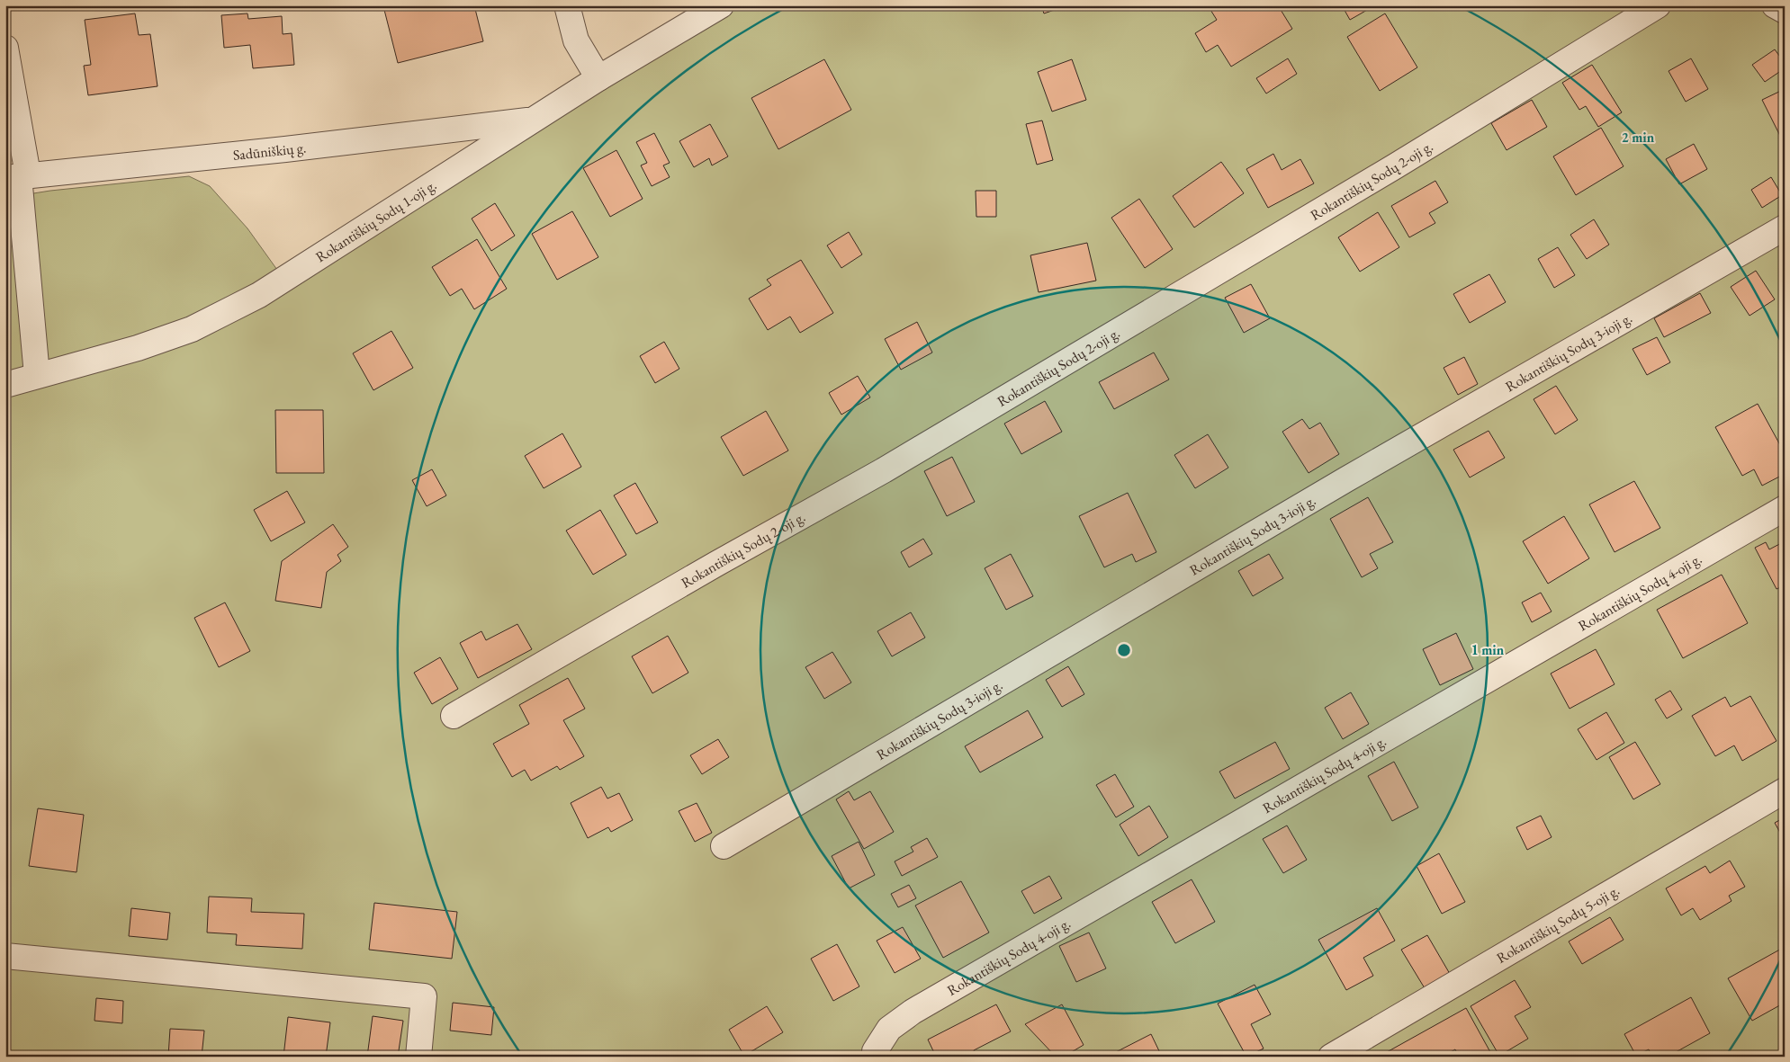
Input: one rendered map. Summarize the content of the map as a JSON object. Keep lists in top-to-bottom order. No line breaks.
{"streets":{"street":["Sadūniškių g.","Rokantiškių Sodų 2-oji g.","Rokantiškių Sodų 1-oji g.","Rokantiškių Sodų 3-ioji g.","Rokantiškių Sodų 4-oji g.","Rokantiškių Sodų 5-oji g."]},"crossings":[["Sadūniškių g.","Rokantiškių Sodų 1-oji g."]],"rings":["2 min","1 min"]}
